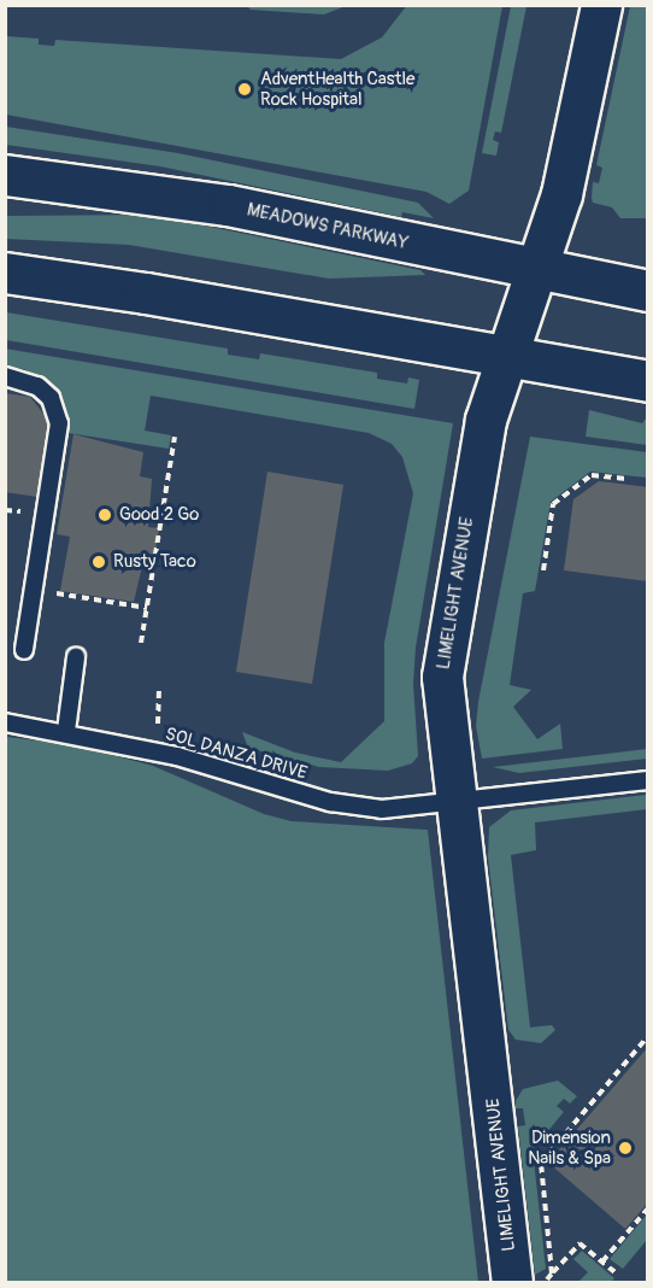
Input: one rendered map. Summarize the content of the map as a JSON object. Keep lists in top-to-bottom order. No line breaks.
{"streets":{"main road":["MEADOWS PARKWAY","LIMELIGHT AVENUE"],"lane":["SOL DANZA DRIVE"]},"crossings":[["MEADOWS PARKWAY","LIMELIGHT AVENUE"],["LIMELIGHT AVENUE","SOL DANZA DRIVE"]],"places":["AdventHealth Castle Rock Hospital","Good 2 Go","Rusty Taco","Dimension Nails & Spa"]}
